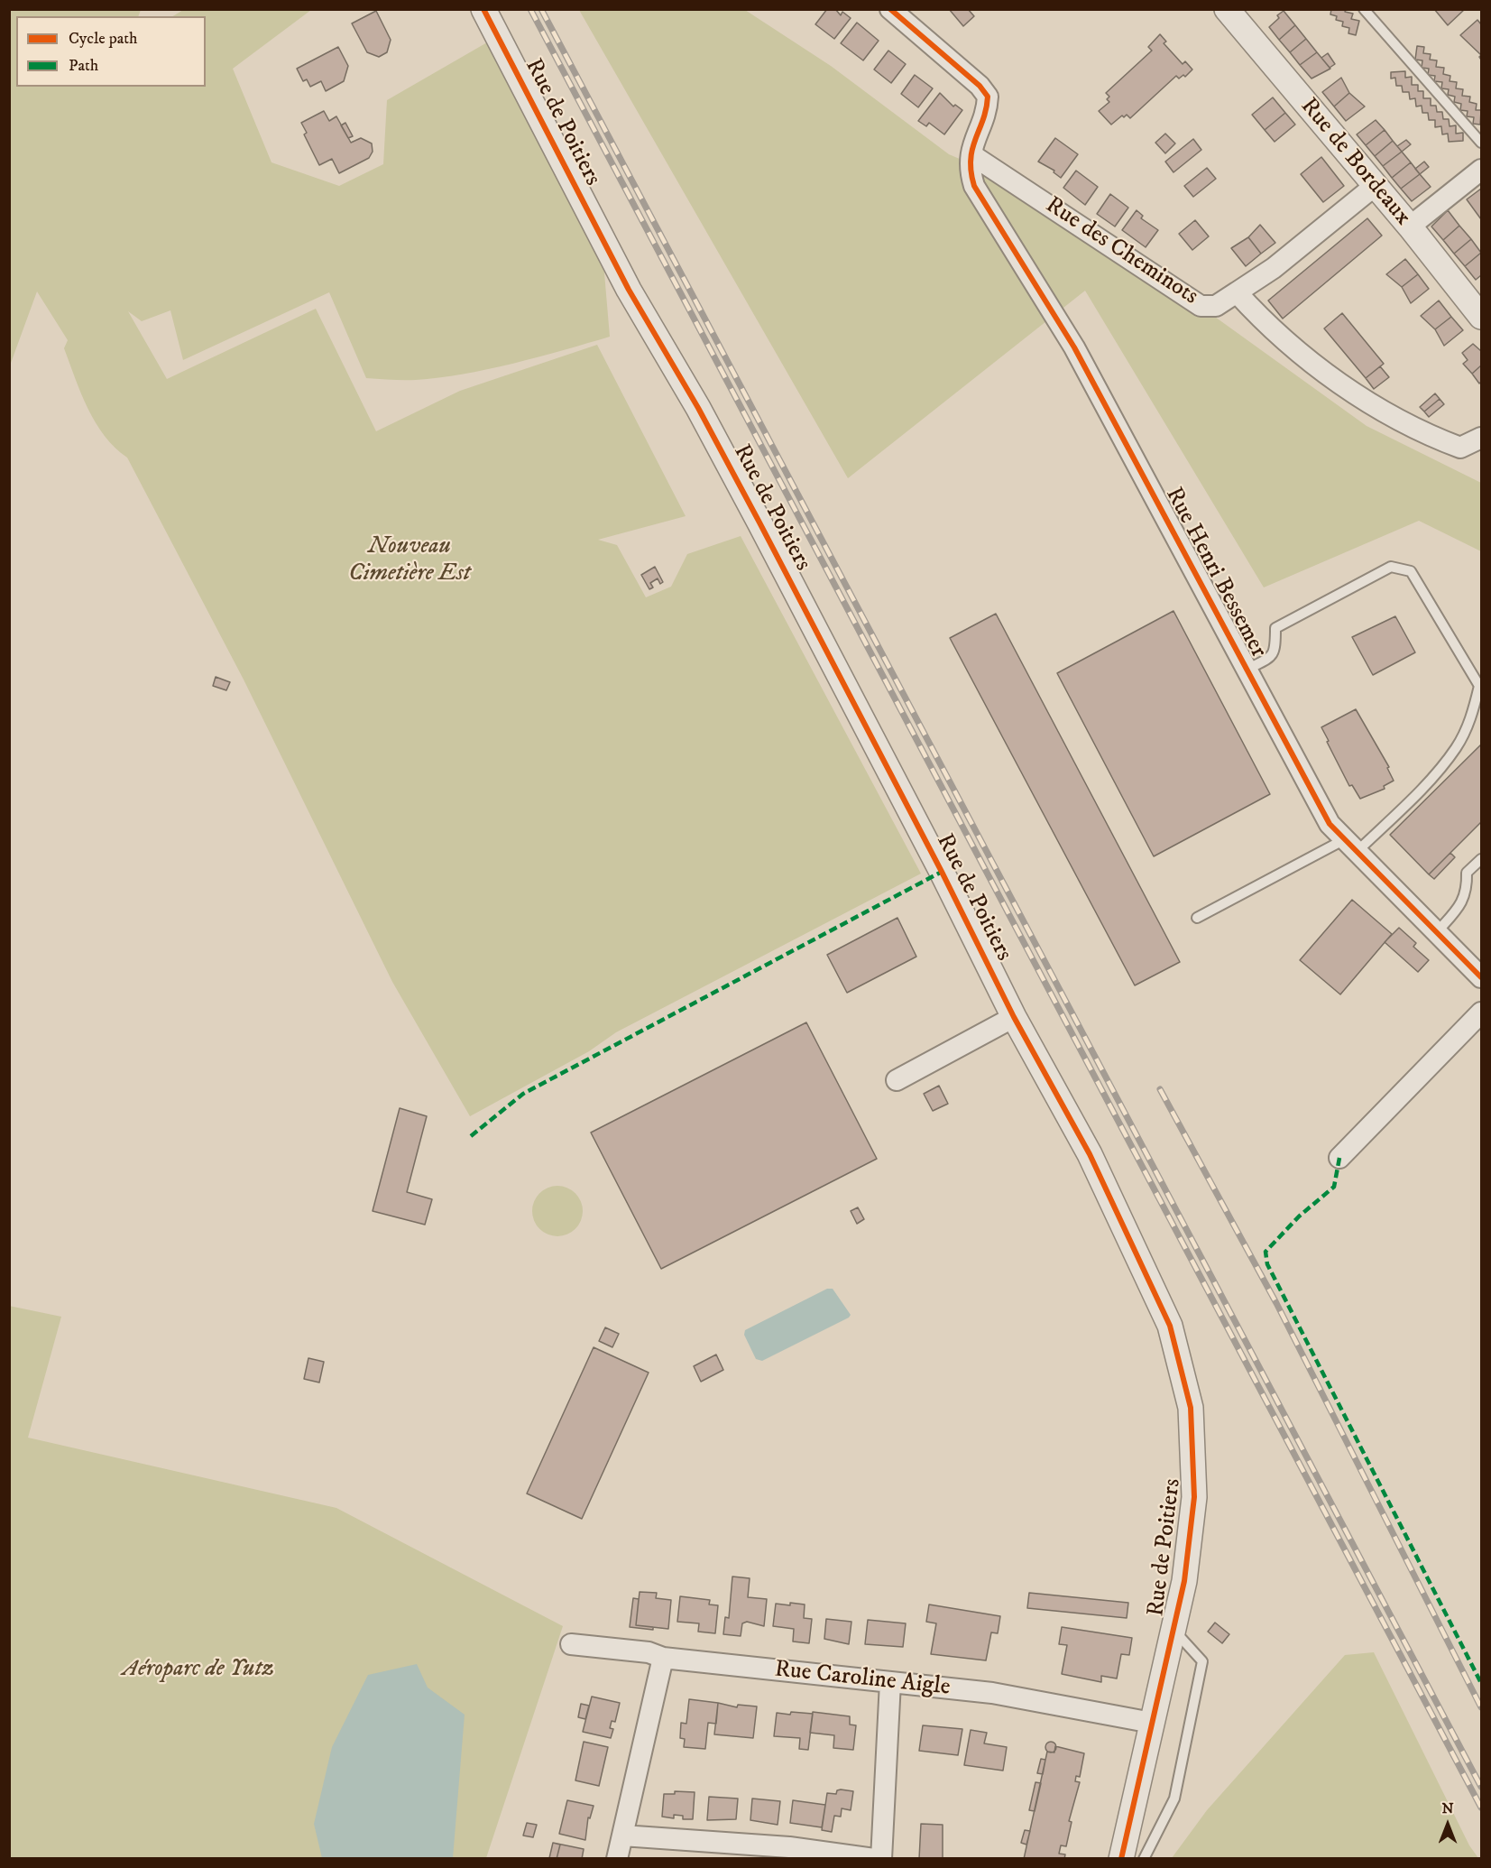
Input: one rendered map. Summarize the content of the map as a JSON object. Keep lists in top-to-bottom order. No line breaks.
{"streets":{"street":["Rue de Poitiers","Rue de Bordeaux","Rue des Cheminots","Rue Henri Bessemer","Rue Caroline Aigle"]},"crossings":[["Rue de Poitiers","Rue Caroline Aigle"],["Rue des Cheminots","Rue Henri Bessemer"]],"parks":["Nouveau Cimetière Est","Aéroparc de Yutz"],"legend":["Cycle path","Path"],"north":"top"}
